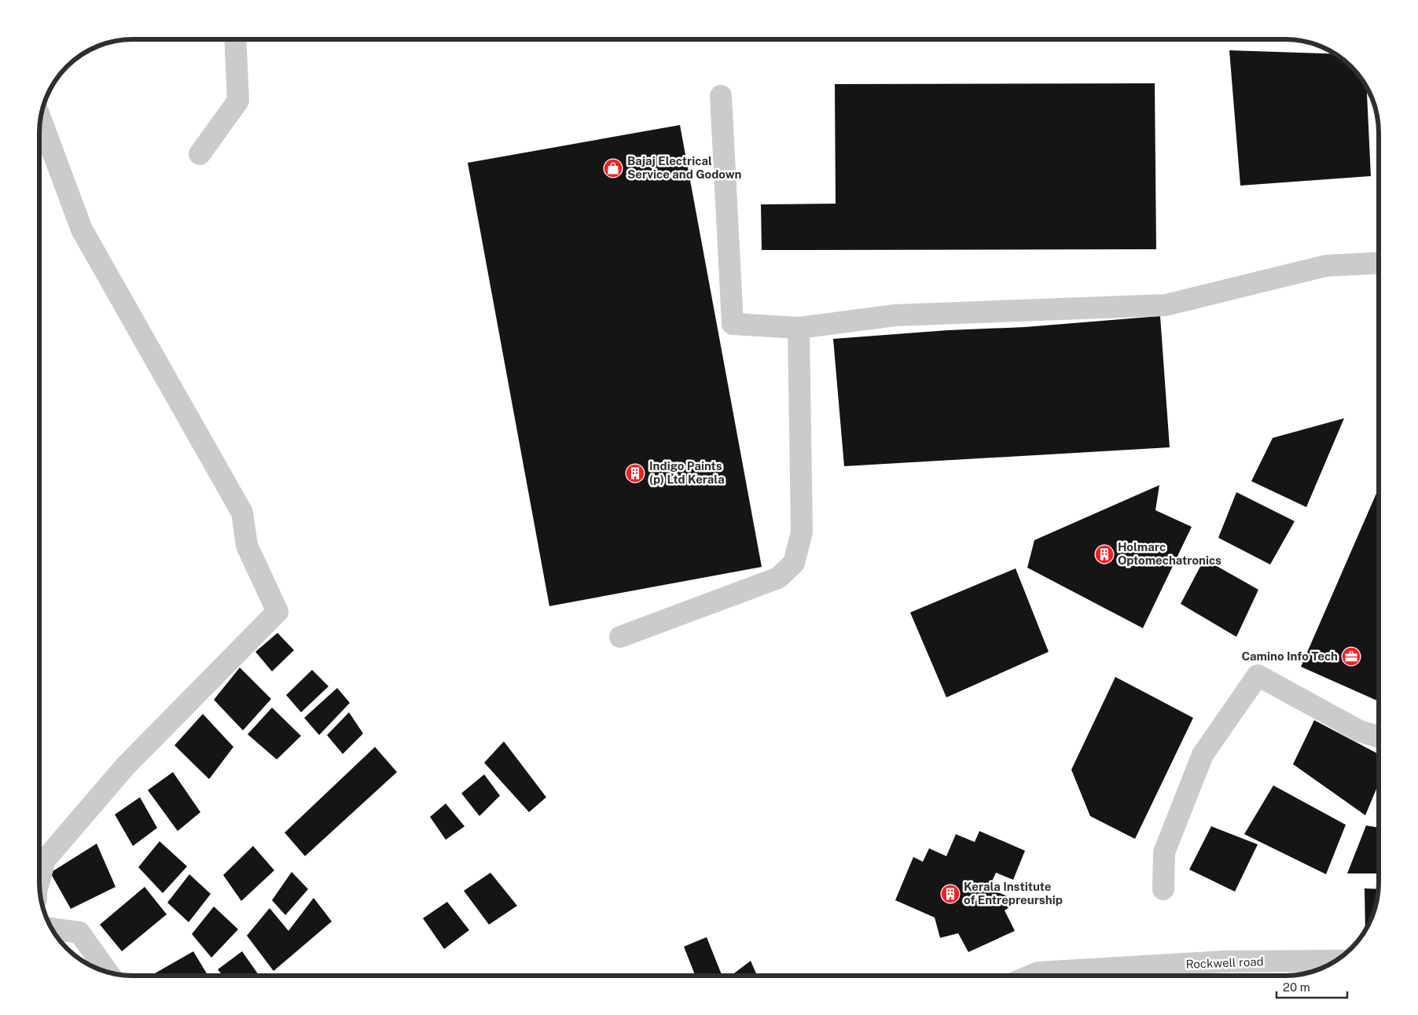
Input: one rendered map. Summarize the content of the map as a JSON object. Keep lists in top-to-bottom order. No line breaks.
{"streets":{"street":["Rockwell road"]},"places":{"shop":["Bajaj Electrical Service and Godown"],"building":["Indigo Paints (p) Ltd Kerala","Holmarc Optomechatronics","Kerala Institute of Entrepreurship"],"office":["Camino Info Tech"]},"scale_bar":"20 m"}
